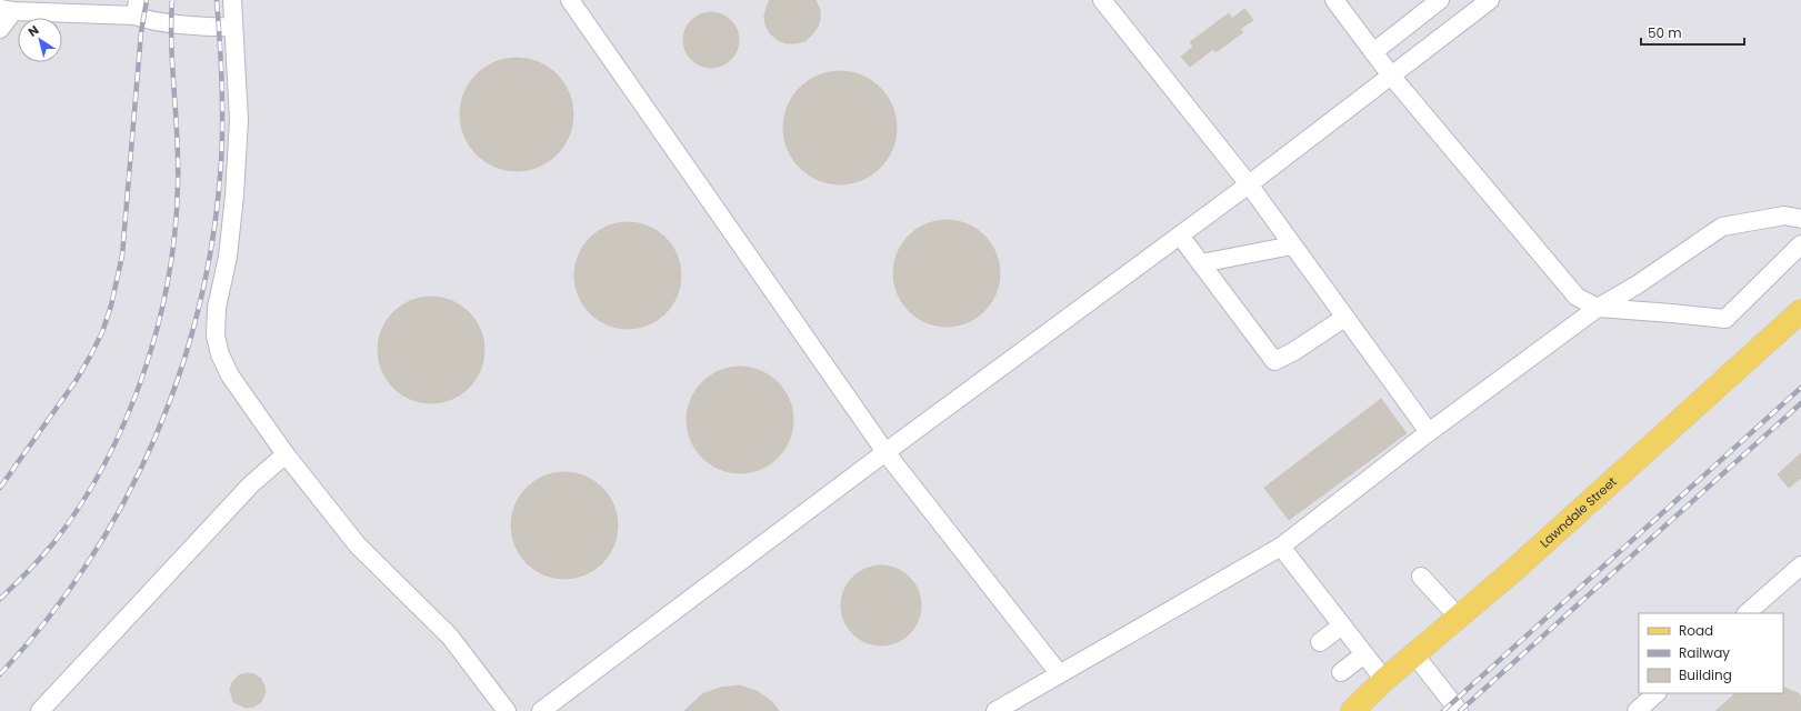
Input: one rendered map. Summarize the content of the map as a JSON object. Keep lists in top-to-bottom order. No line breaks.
{"streets":{"main road":["Lawndale Street"]},"legend":["Road","Railway","Building"],"scale_bar":"50 m","north":"top left"}
